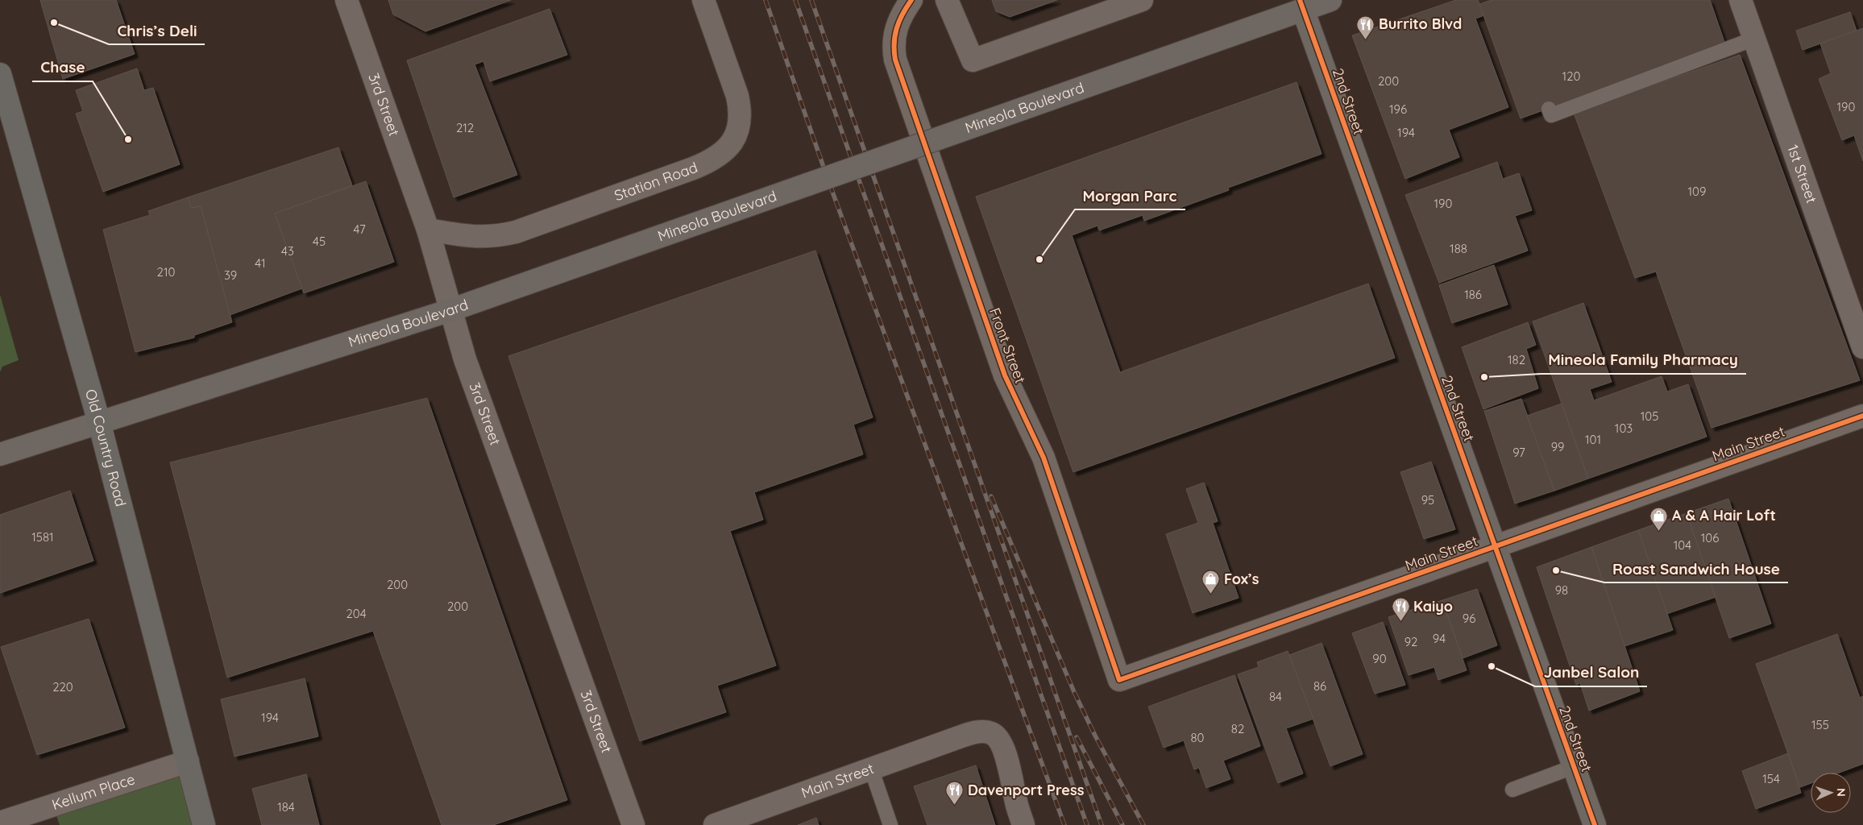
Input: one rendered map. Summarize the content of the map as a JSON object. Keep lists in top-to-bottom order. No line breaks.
{"streets":{"main road":["2nd Street","Mineola Boulevard","Old Country Road"],"street":["3rd Street","1st Street","Station Road","Front Street","Main Street","Kellum Place"]},"crossings":[["2nd Street","Mineola Boulevard"],["2nd Street","Main Street"],["3rd Street","Mineola Boulevard"],["3rd Street","Station Road"],["Mineola Boulevard","Old Country Road"],["Front Street","Main Street"],["Old Country Road","Kellum Place"]],"places":{"other":["Chris’s Deli","Chase","Morgan Parc","Mineola Family Pharmacy","Roast Sandwich House","Janbel Salon"],"restaurant":["Burrito Blvd","Kaiyo","Davenport Press"],"shop":["A & A Hair Loft","Fox’s"]},"house_numbers":["120","200","190","196","212","194","109","190","47","45","188","43","41","210","39","186","182","105","103","101","99","97","95","1581","106","104","200","98","200","204","96","94","92","90","86","220","84","194","155","82","80","154","184"],"north":"right"}
